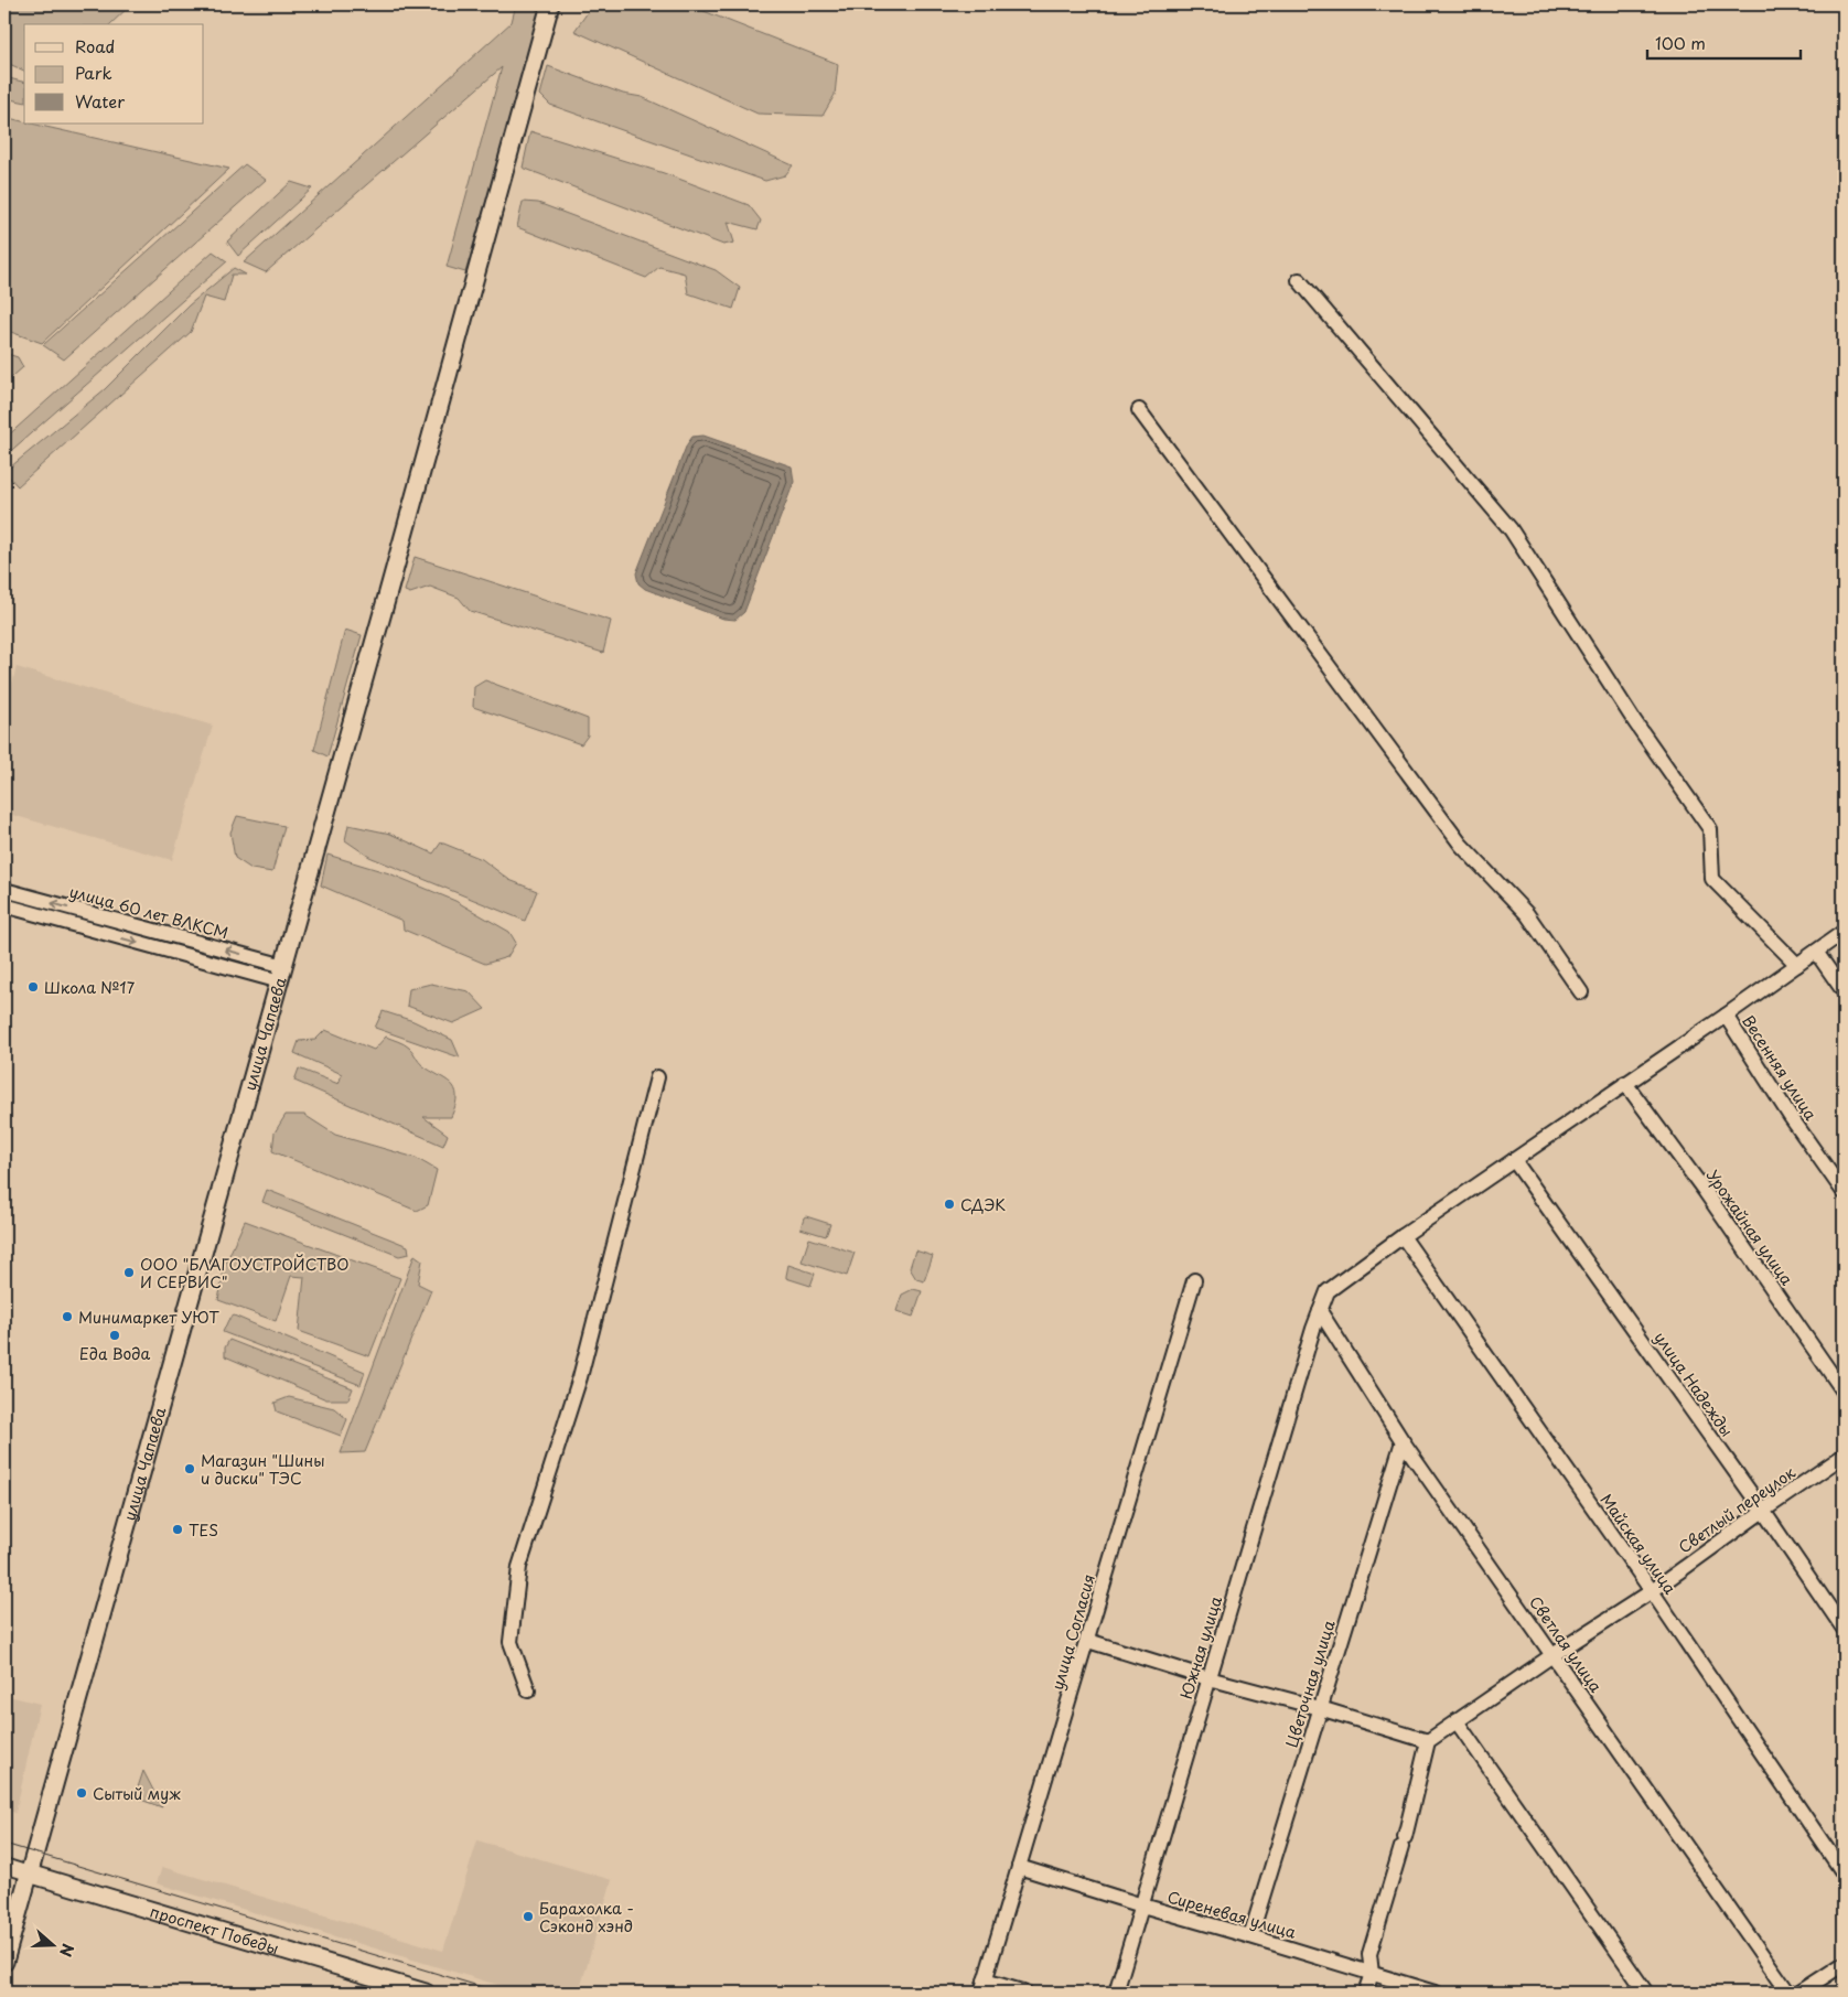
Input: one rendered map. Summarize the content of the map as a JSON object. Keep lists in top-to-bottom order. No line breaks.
{"streets":{"main road":["улица Чапаева","проспект Победы"],"street":["улица 60 лет ВЛКСМ","Весенняя улица","Урожайная улица","улица Надежды","Светлый переулок","Майская улица","улица Согласия","Светлая улица","Южная улица","Цветочная улица","Сиреневая улица"]},"crossings":[["улица 60 лет ВЛКСМ","улица Чапаева"],["улица Чапаева","проспект Победы"],["Весенняя улица","Южная улица"],["Урожайная улица","Южная улица"],["улица Надежды","Светлый переулок"],["улица Надежды","Южная улица"],["Светлый переулок","Майская улица"],["Светлый переулок","Светлая улица"],["Майская улица","Южная улица"],["улица Согласия","Сиреневая улица"],["Светлая улица","Южная улица"],["Светлая улица","Цветочная улица"],["Южная улица","Сиреневая улица"],["Цветочная улица","Сиреневая улица"]],"places":["Школа №17","СДЭК","ООО \"БЛАГОУСТРОЙСТВО И СЕРВИС\"","Минимаркет УЮТ","Еда Вода","Магазин \"Шины и диски\" ТЭС","TES","Сытый муж","Барахолка - Сэконд хэнд"],"legend":["Road","Park","Water"],"scale_bar":"100 m","north":"right"}
